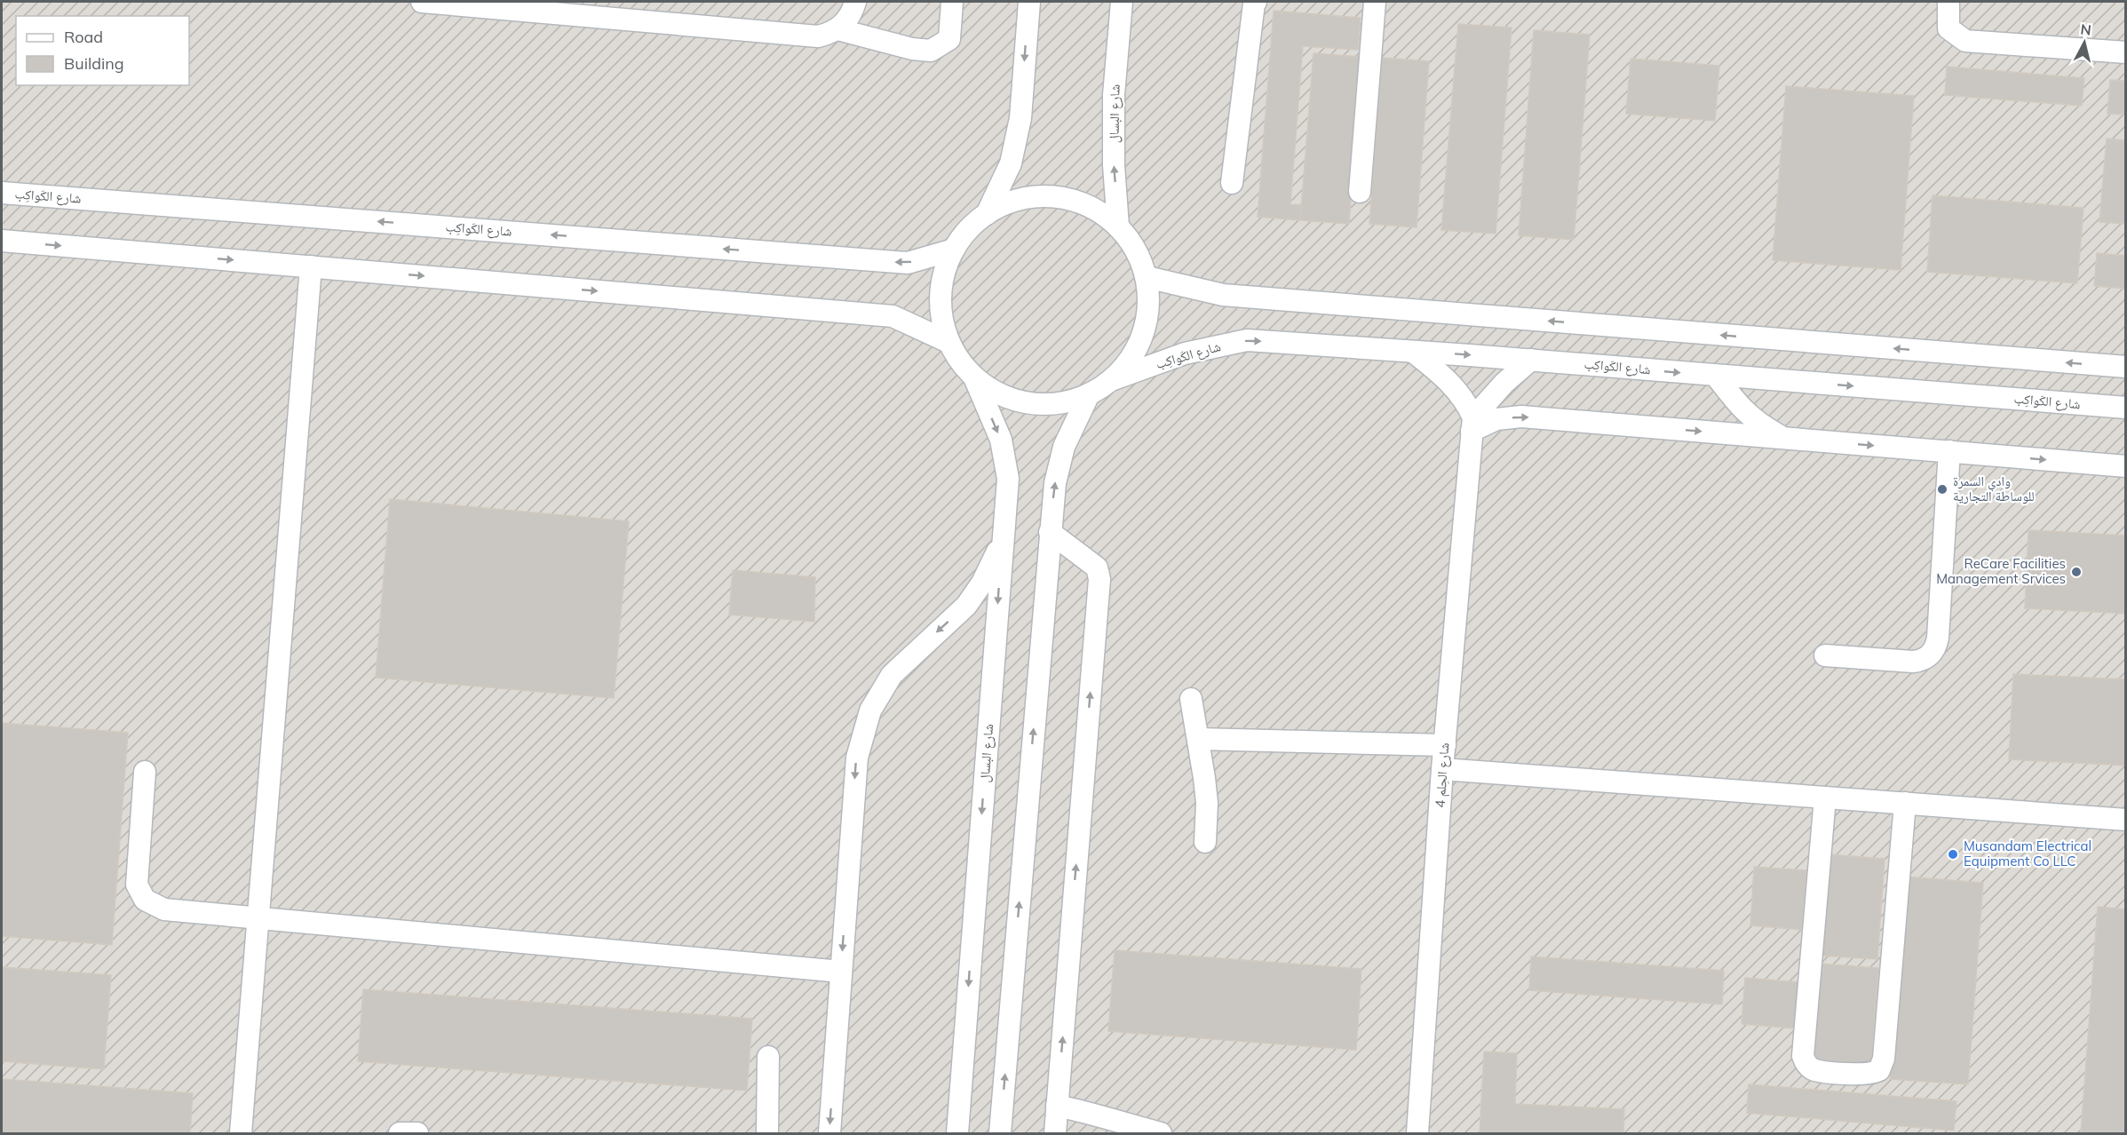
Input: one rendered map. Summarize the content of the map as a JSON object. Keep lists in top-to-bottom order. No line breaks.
{"streets":{"street":["شارع البسال","شارع الكَواكِب","شارع الحِلم 4"]},"places":["وادي السمرة للوساطة التجارية","ReCare Facilities Management Srvices","Musandam Electrical Equipment Co LLC"],"legend":["Road","Building"],"north":"top"}
